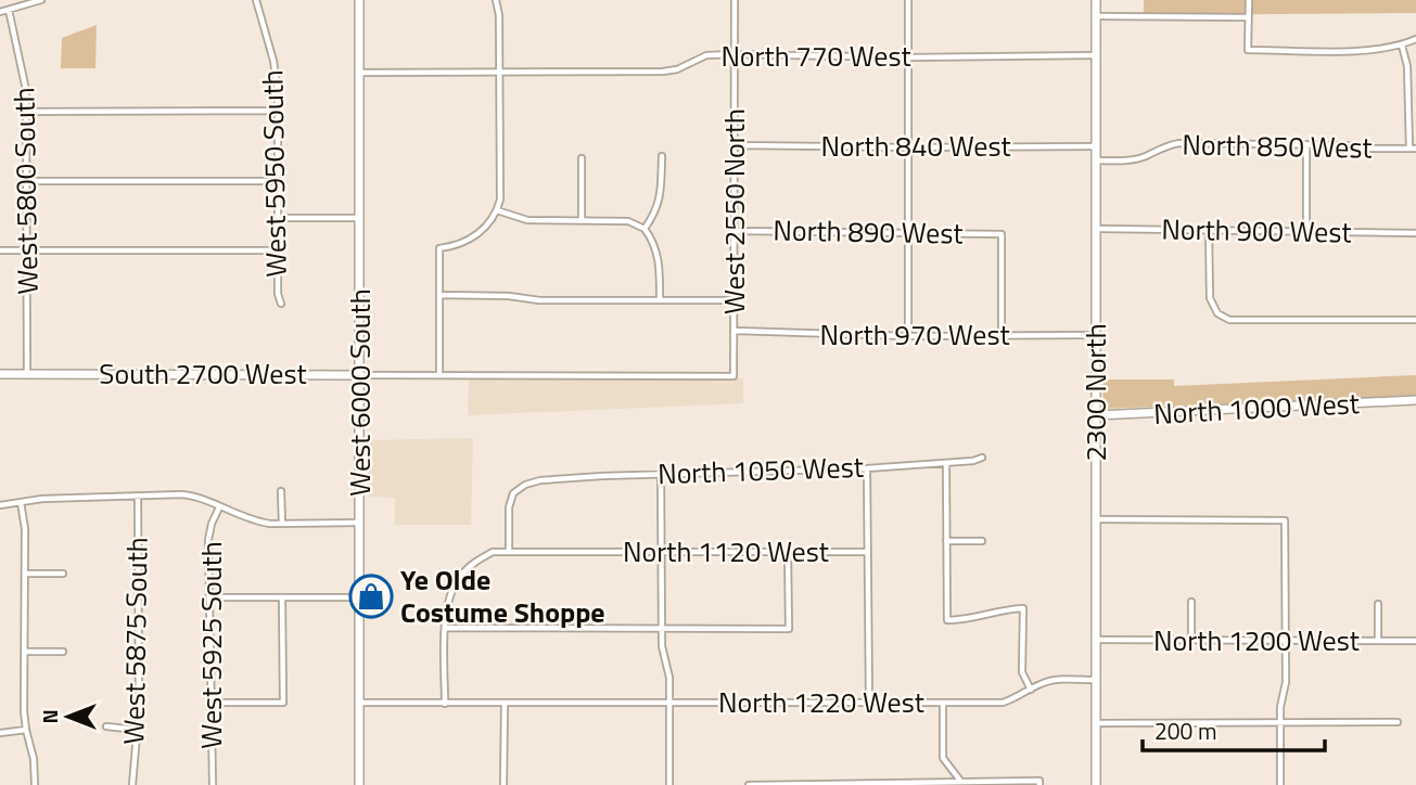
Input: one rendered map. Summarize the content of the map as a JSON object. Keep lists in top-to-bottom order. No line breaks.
{"streets":{"street":["North 770 West","North 840 West","North 850 West","West 5950 South","West 5800 South","West 2550 North","North 900 West","North 890 West","North 970 West","South 2700 West","West 6000 South","2300 North","North 1000 West","North 1050 West","North 1120 West","West 5875 South","North 1200 West","West 5925 South","North 1220 West"]},"crossings":[["North 770 West","West 2550 North"],["North 770 West","West 6000 South"],["North 770 West","2300 North"],["North 840 West","West 2550 North"],["North 840 West","2300 North"],["North 850 West","2300 North"],["West 5800 South","South 2700 West"],["West 2550 North","North 890 West"],["West 2550 North","North 970 West"],["West 2550 North","South 2700 West"],["North 900 West","2300 North"],["North 890 West","North 970 West"],["North 970 West","2300 North"],["South 2700 West","West 6000 South"],["West 6000 South","North 1220 West"],["2300 North","North 1000 West"],["2300 North","North 1200 West"],["2300 North","North 1220 West"],["North 1050 West","North 1120 West"]],"places":{"shop":["Ye Olde Costume Shoppe"]},"scale_bar":"200 m","north":"left"}
